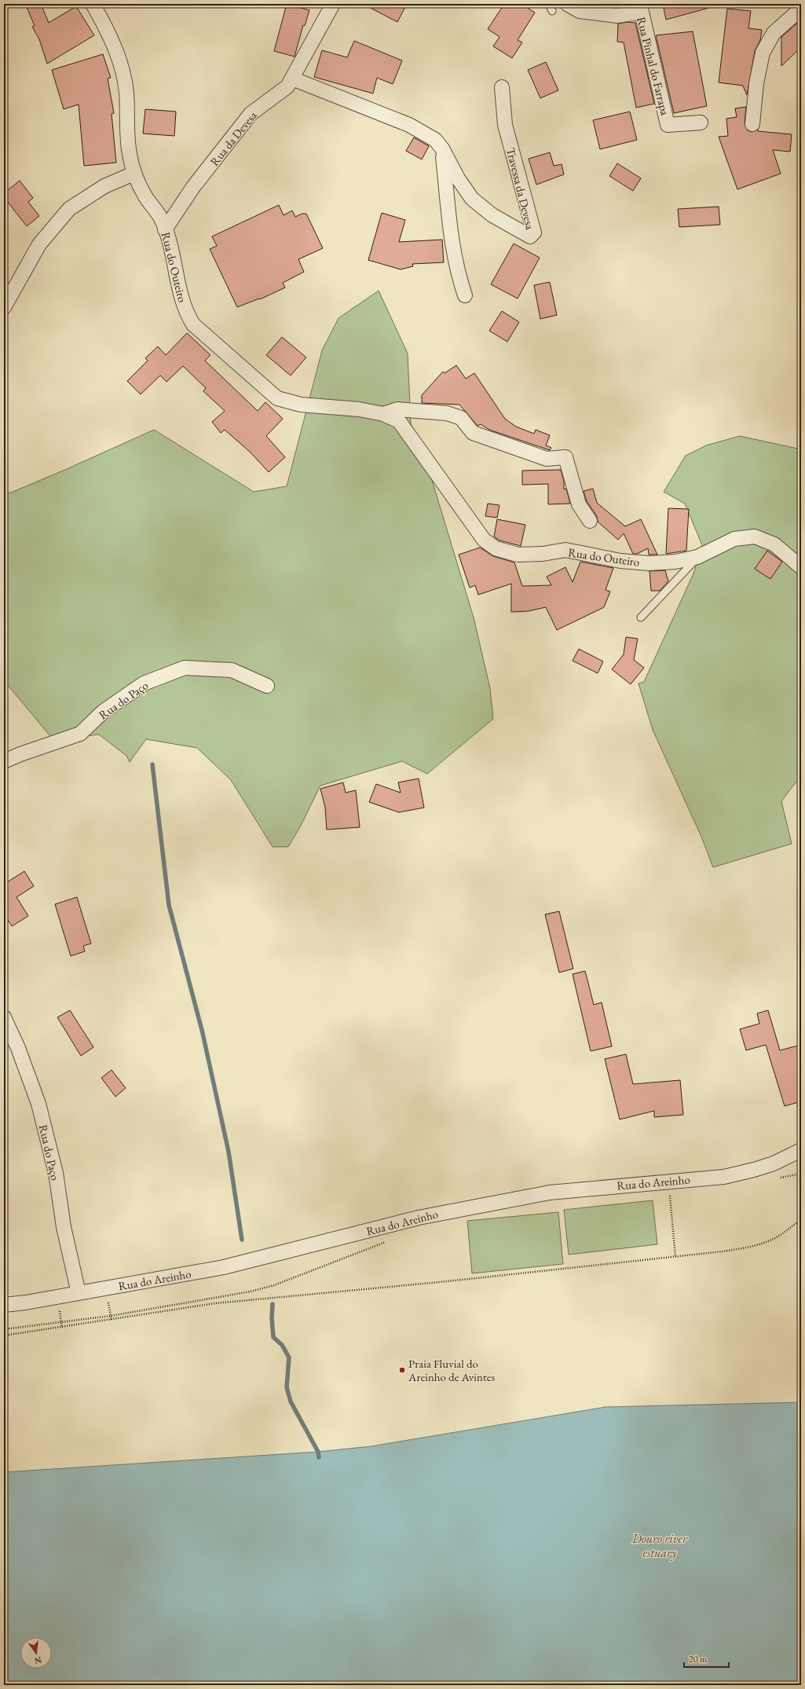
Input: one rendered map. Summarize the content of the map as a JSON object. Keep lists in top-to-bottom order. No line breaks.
{"streets":{"street":["Rua Pinhal do Farrapa","Rua da Devesa","Travessa da Devesa","Rua do Outeiro","Rua do Paço","Rua do Areinho"]},"crossings":[["Rua da Devesa","Travessa da Devesa"],["Rua da Devesa","Rua do Outeiro"],["Rua do Paço","Rua do Areinho"]],"water":["Douro river estuary"],"places":["Praia Fluvial do Areinho de Avintes"],"scale_bar":"20 m","north":"bottom"}
